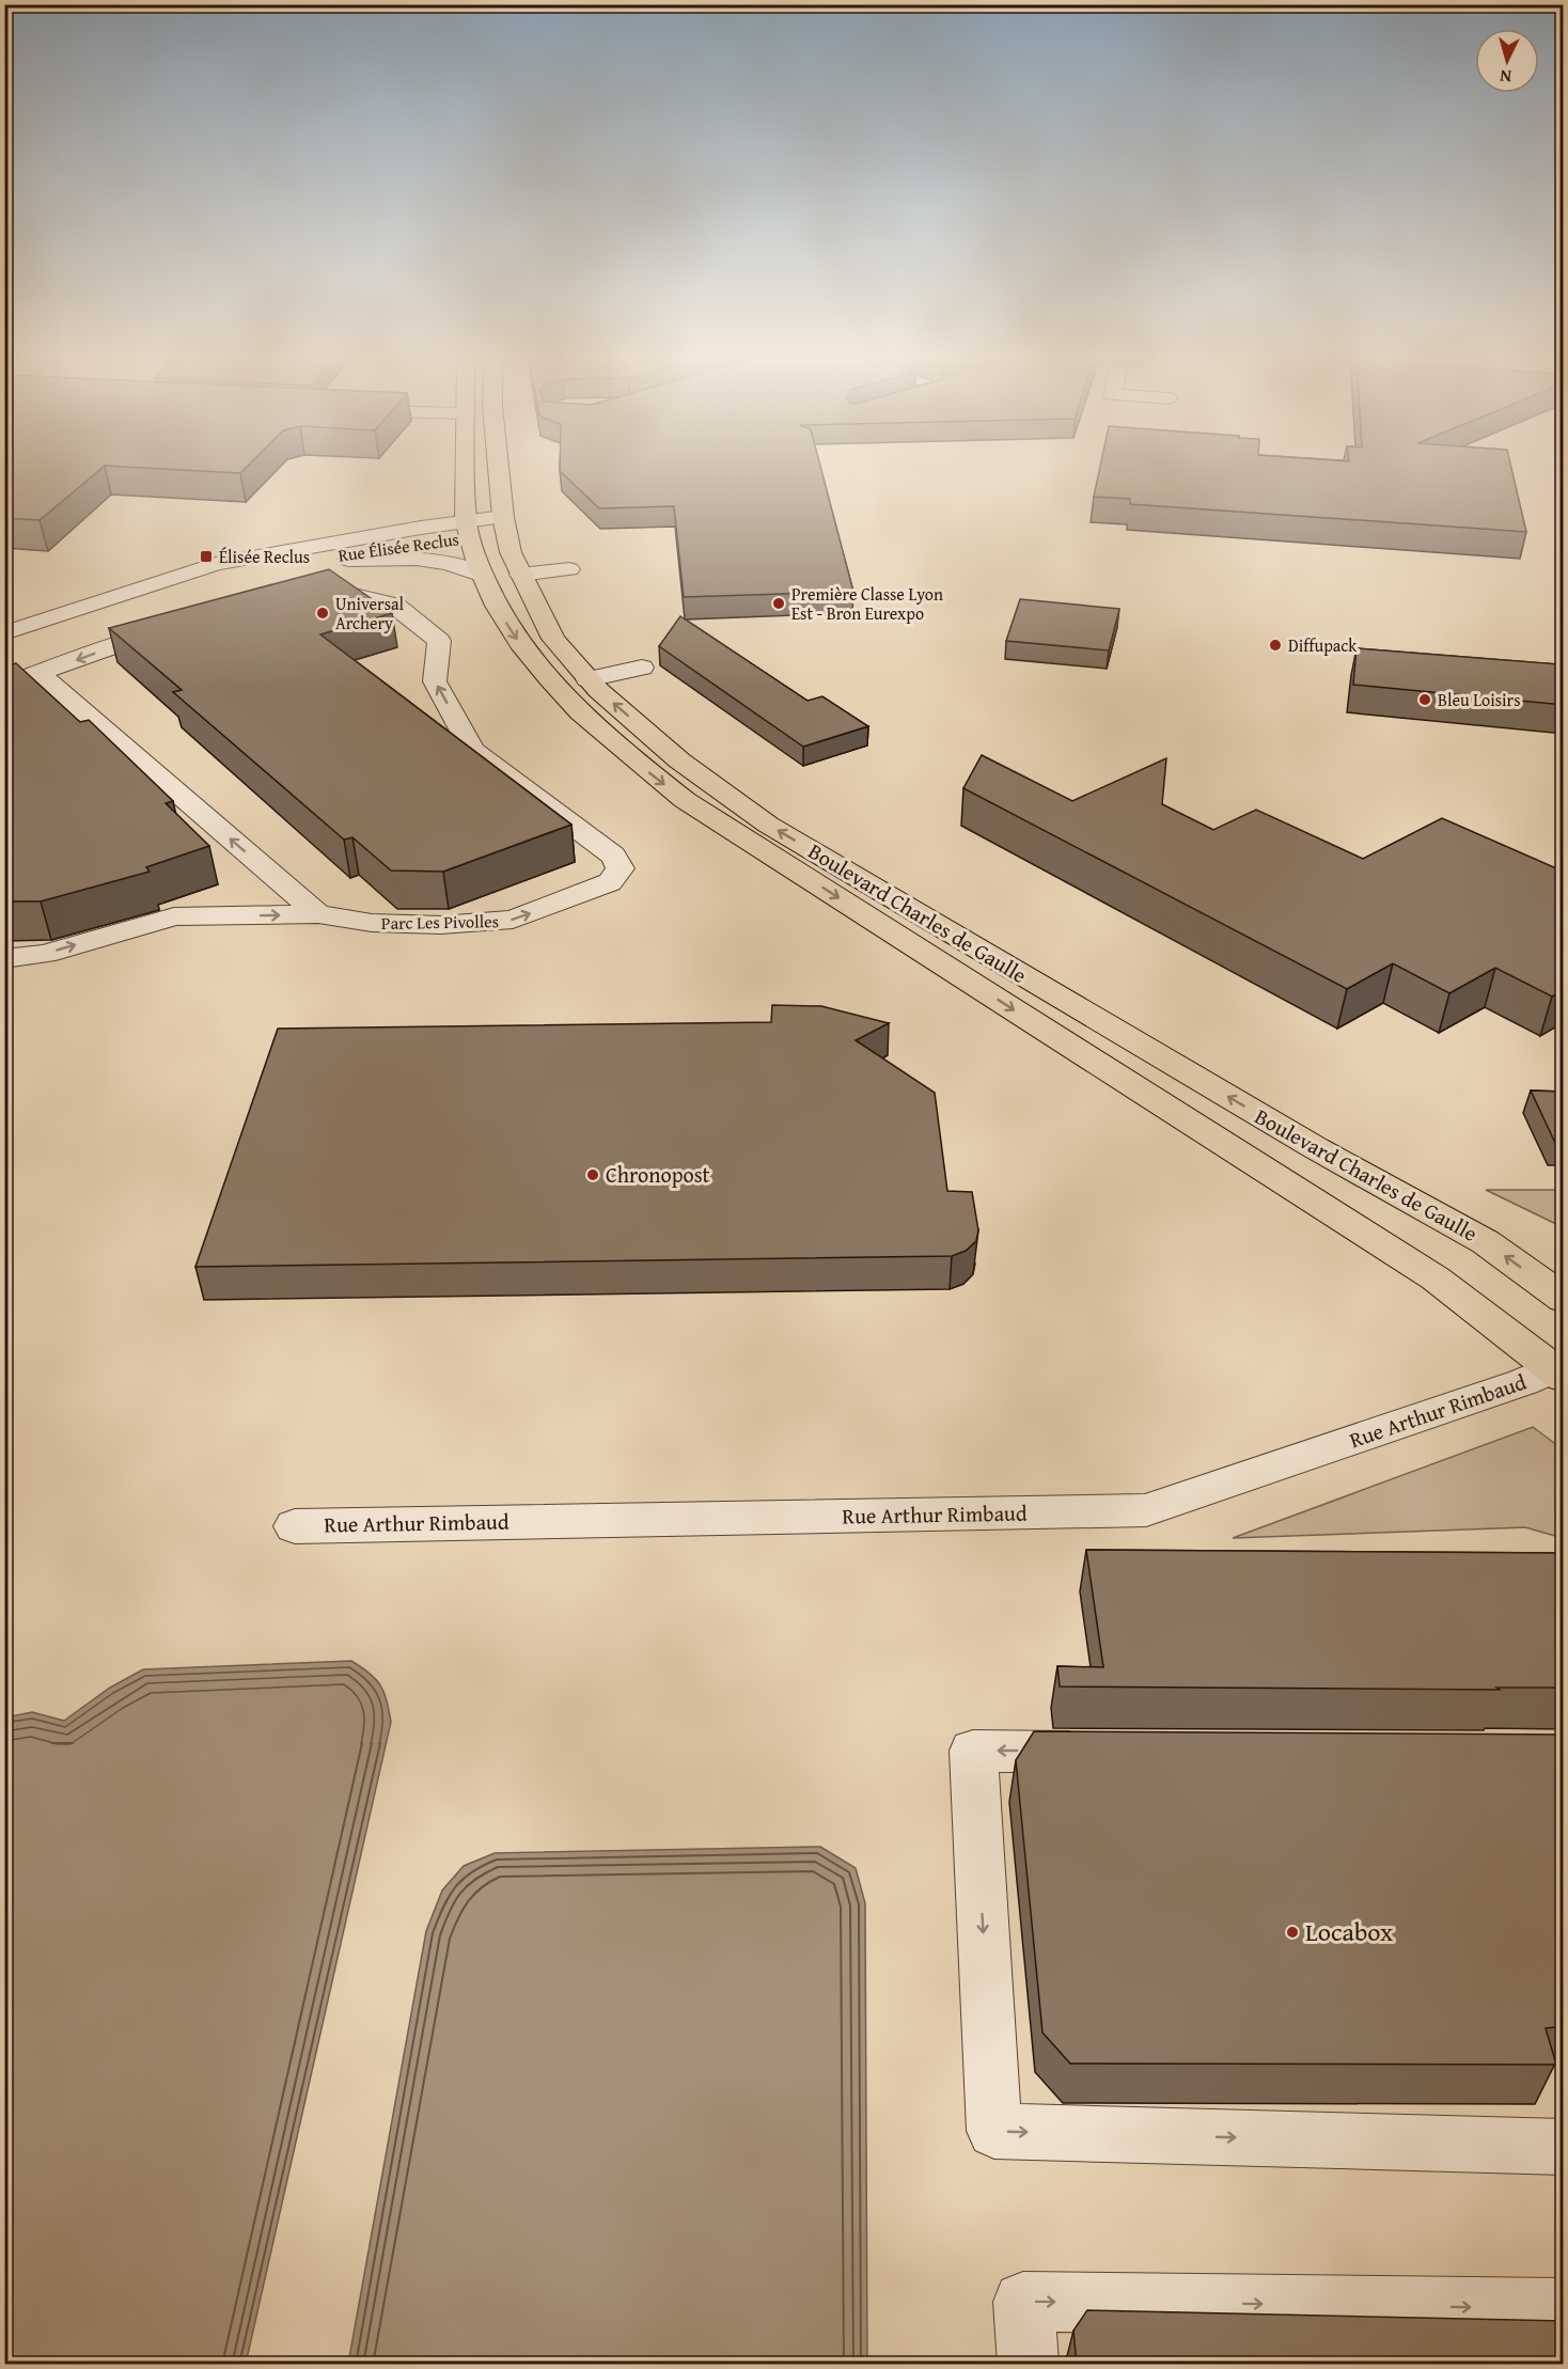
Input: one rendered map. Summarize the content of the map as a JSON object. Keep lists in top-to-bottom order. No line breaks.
{"streets":{"main road":["Boulevard Charles de Gaulle"],"street":["Rue Élisée Reclus","Parc Les Pivolles","Rue Arthur Rimbaud"]},"crossings":[["Rue Élisée Reclus","Boulevard Charles de Gaulle"],["Boulevard Charles de Gaulle","Rue Arthur Rimbaud"]],"places":{"transit":["Élisée Reclus"],"other":["Première Classe Lyon Est - Bron Eurexpo","Universal Archery","Diffupack","Bleu Loisirs","Chronopost","Locabox"]},"north":"bottom"}
